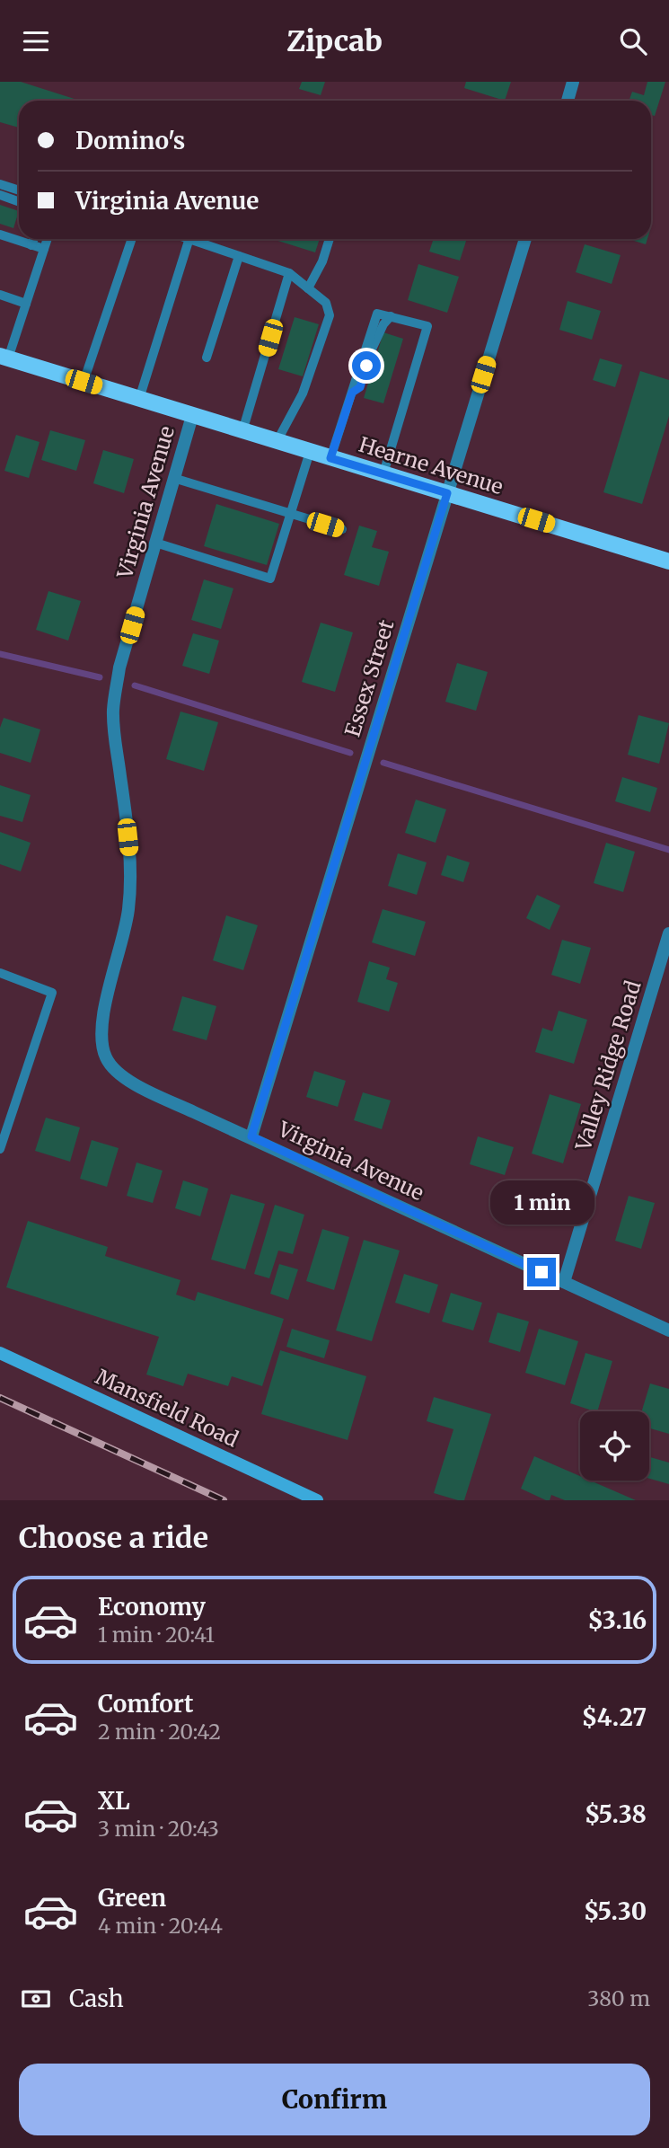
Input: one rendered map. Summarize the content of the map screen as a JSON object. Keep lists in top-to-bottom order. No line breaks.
{"streets":{"main road":["Hearne Avenue","Mansfield Road"],"street":["Virginia Avenue","Essex Street","Valley Ridge Road"]},"crossings":[["Hearne Avenue","Virginia Avenue"],["Hearne Avenue","Essex Street"],["Virginia Avenue","Essex Street"],["Virginia Avenue","Valley Ridge Road"]],"page":{"header":"Zipcab","banner":["Domino's","Virginia Avenue"],"bubble":"1 min","heading":"Choose a ride","list":[{"name":"Economy","note":"1 min · 20:41","value":"$3.16"},{"name":"Comfort","note":"2 min · 20:42","value":"$4.27"},{"name":"XL","note":"3 min · 20:43","value":"$5.38"},{"name":"Green","note":"4 min · 20:44","value":"$5.30"}],"pay":["Cash","380 m"],"buttons":"Confirm"}}
